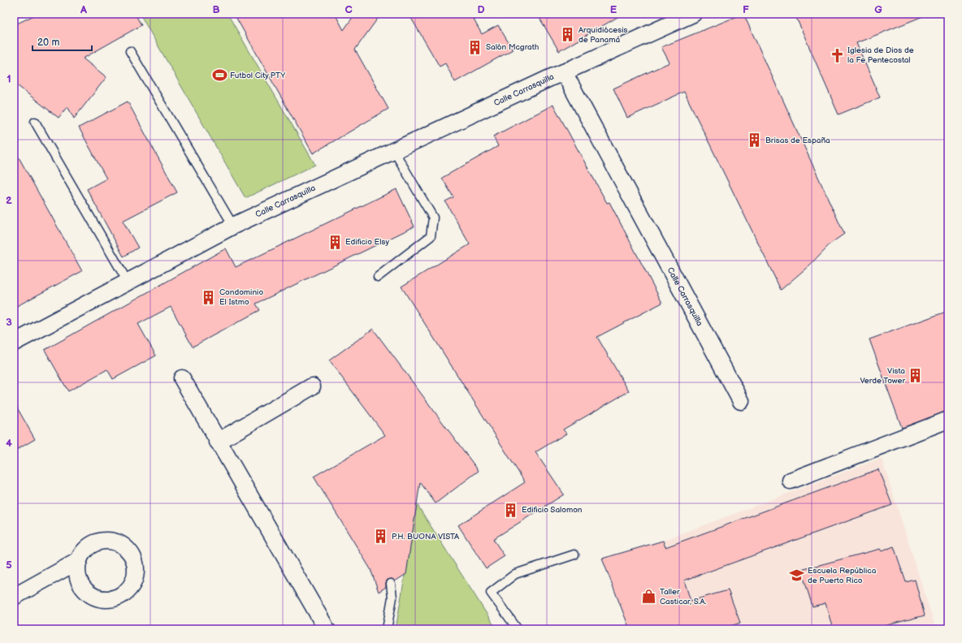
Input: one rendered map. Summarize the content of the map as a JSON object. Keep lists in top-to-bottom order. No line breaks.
{"streets":{"street":["Calle Carrasquilla"]},"places":{"building":["Arquidiócesis de Panamá","Salón Mcgrath","Brisas de España","Edificio Elsy","Condominio El Istmo","Vista Verde Tower","Edificio Salomon","P.H. BUONA VISTA"],"church":["Iglesia de Dios de la Fe Pentecostal"],"sports":["Futbol City PTY"],"school or university":["Escuela República de Puerto Rico"],"shop":["Taller Casticar, S.A."]},"scale_bar":"20 m","grid":{"columns":["A","B","C","D","E","F","G"],"rows":["1","2","3","4","5"]}}
